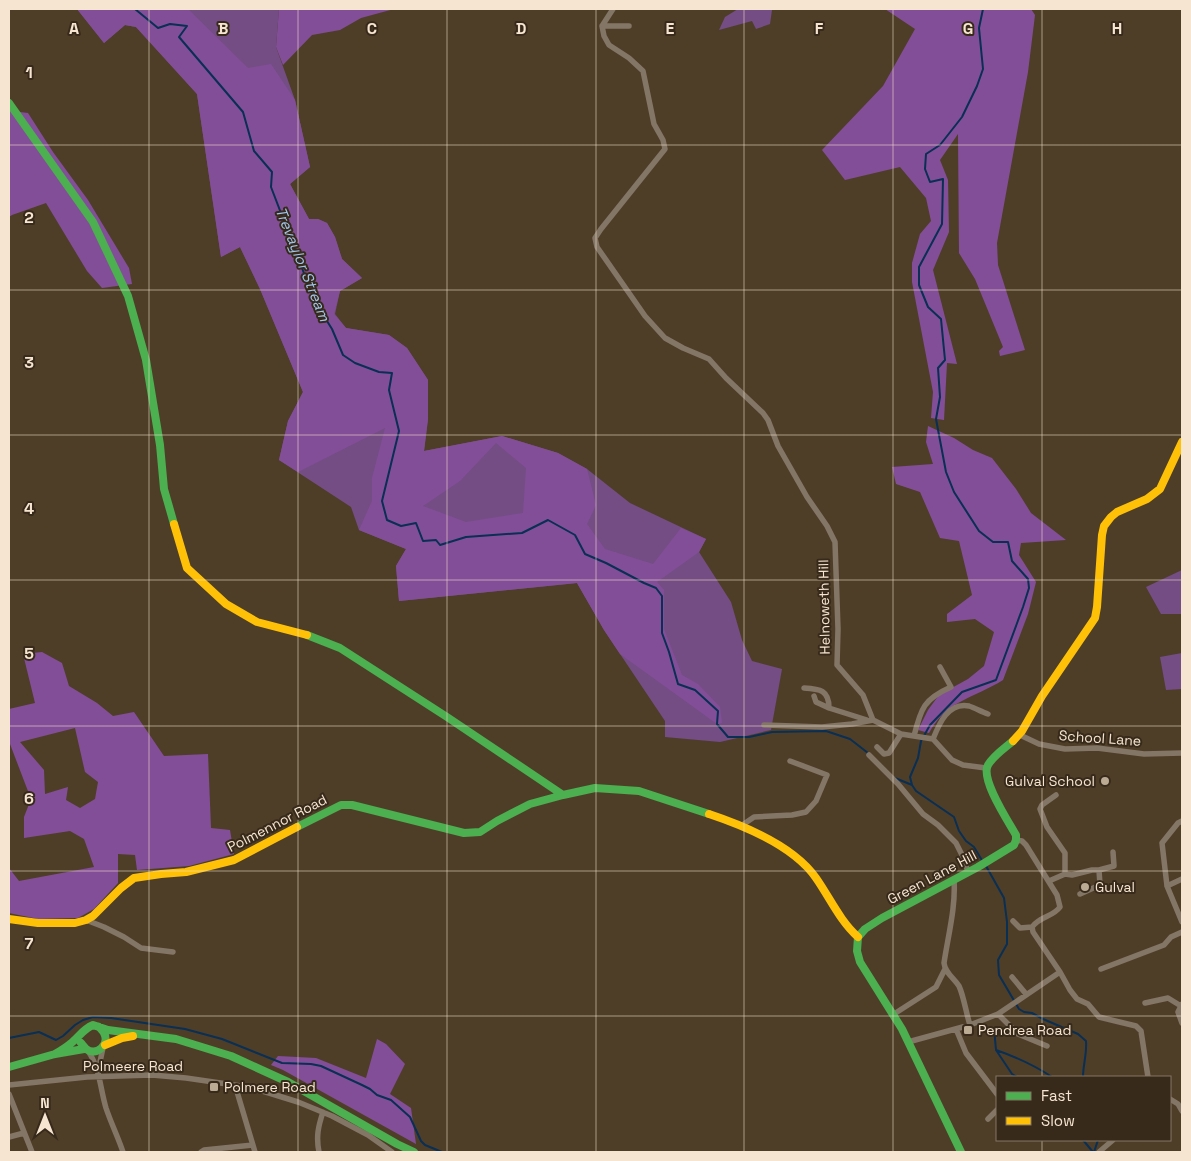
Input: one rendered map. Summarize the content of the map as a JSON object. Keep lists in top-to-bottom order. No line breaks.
{"streets":{"main road":["Polmennor Road","Green Lane Hill"],"street":["Helnoweth Hill","School Lane","Polmeere Road"]},"crossings":[["Polmennor Road","Green Lane Hill"]],"water":["Trevaylor Stream"],"places":{"other":["Gulval School","Gulval"],"transit":["Pendrea Road","Polmere Road"]},"legend":["Fast","Slow"],"north":"top","grid":{"columns":["A","B","C","D","E","F","G","H"],"rows":["1","2","3","4","5","6","7"]}}
